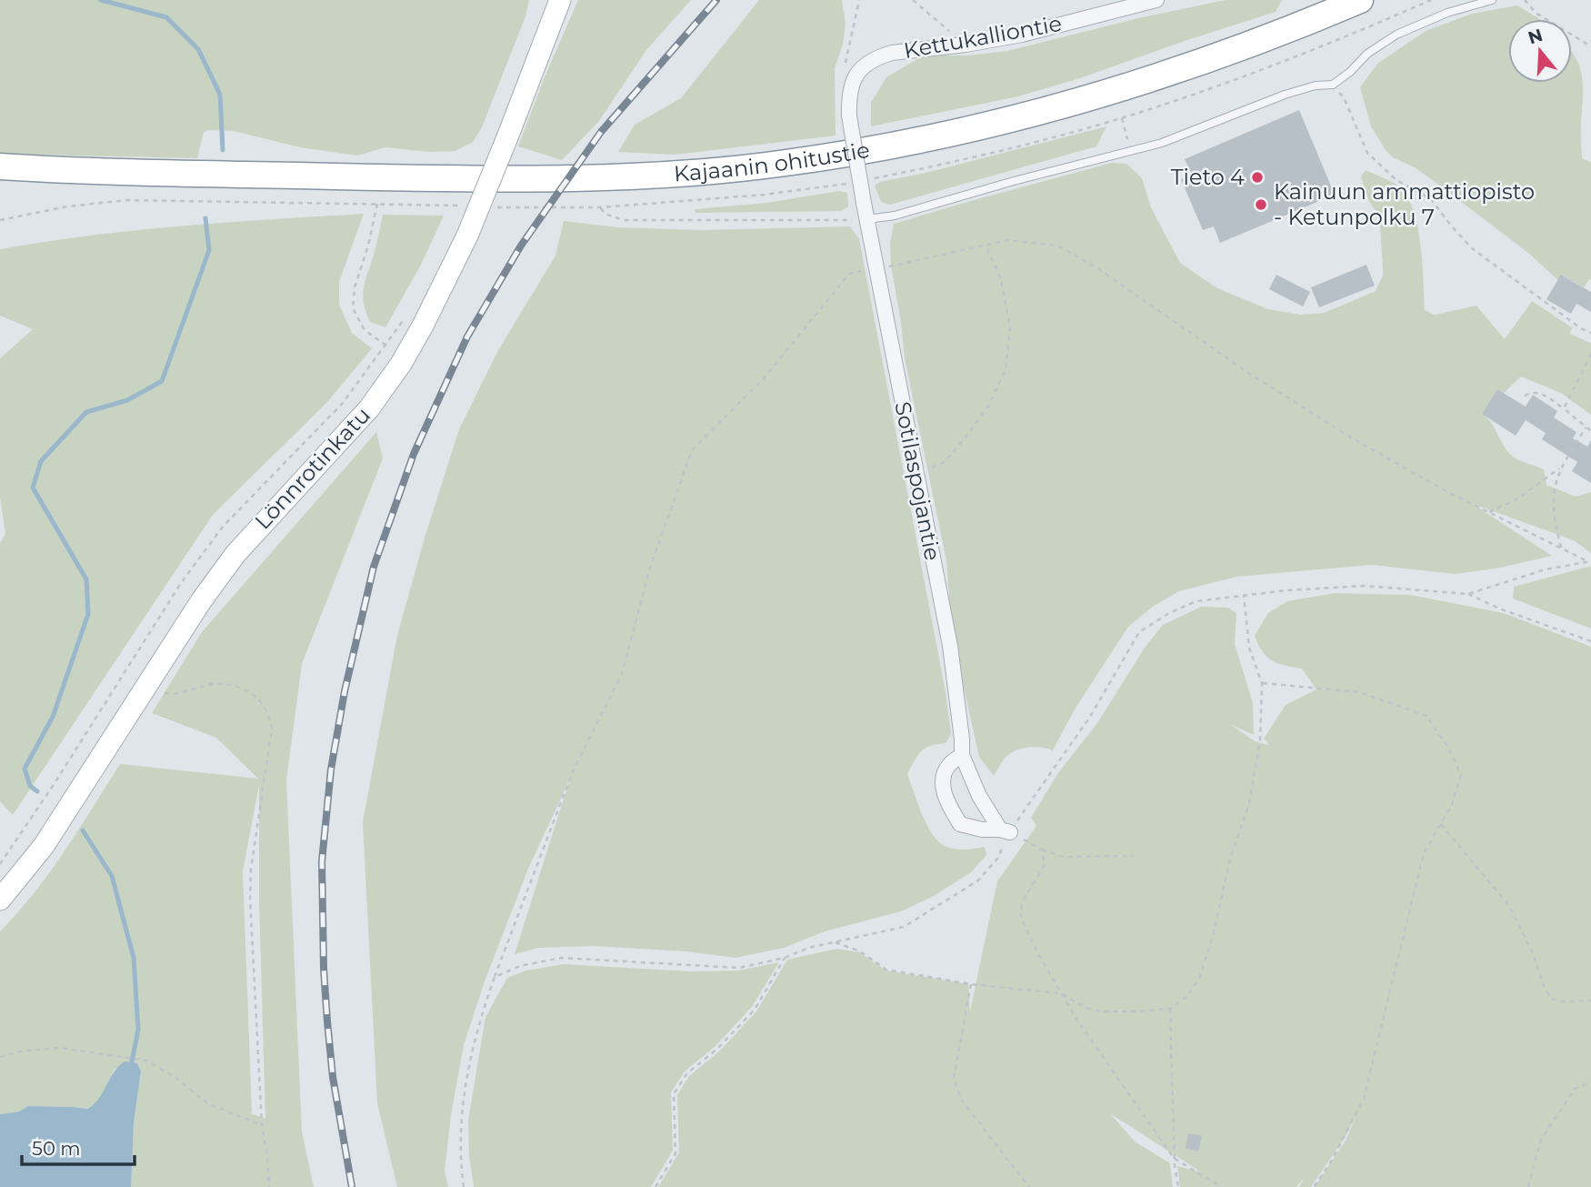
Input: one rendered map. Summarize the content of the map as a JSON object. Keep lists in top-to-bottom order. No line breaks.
{"streets":{"highway":["Kajaanin ohitustie"],"street":["Kettukalliontie","Lönnrotinkatu","Sotilaspojantie"]},"crossings":[["Kettukalliontie","Sotilaspojantie"]],"places":["Tieto 4","Kainuun ammattiopisto - Ketunpolku 7"],"scale_bar":"50 m","north":"top"}
